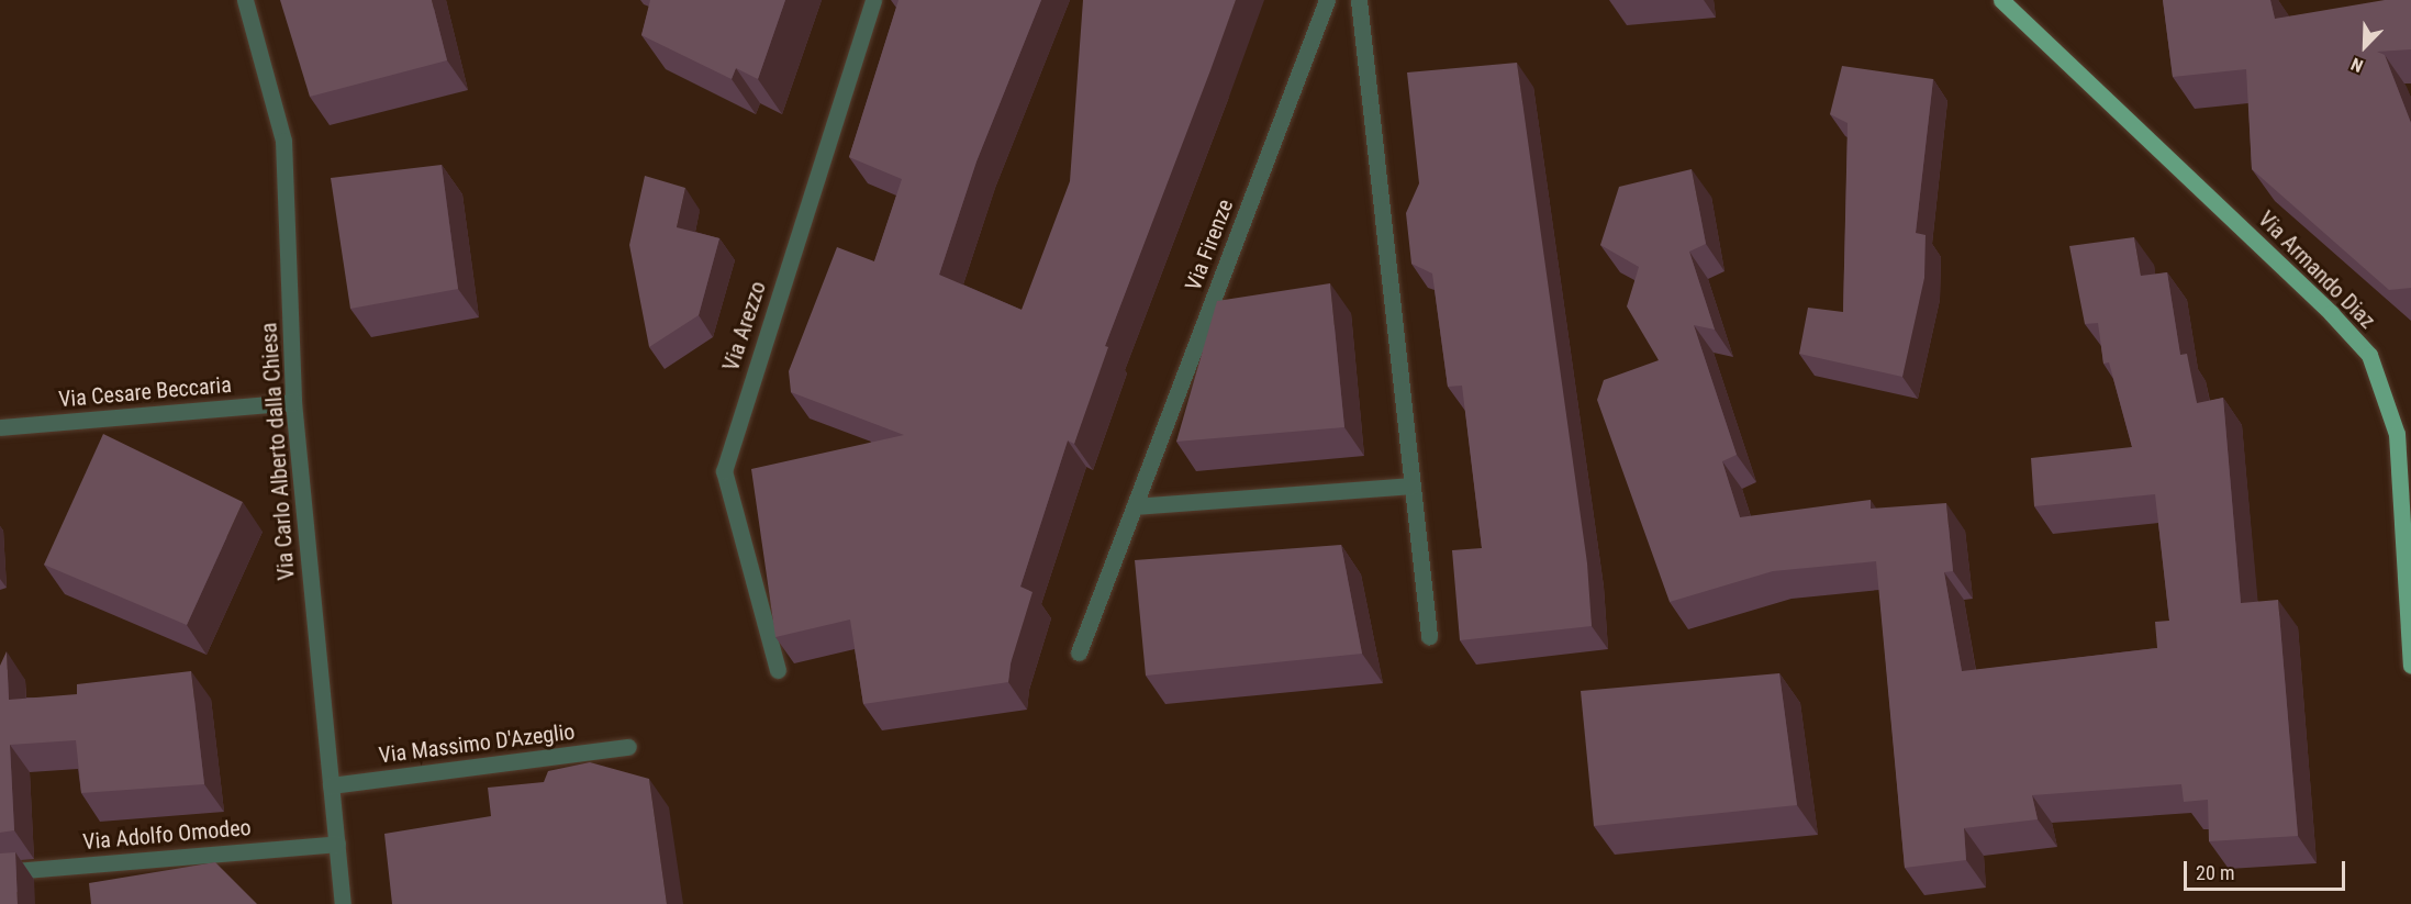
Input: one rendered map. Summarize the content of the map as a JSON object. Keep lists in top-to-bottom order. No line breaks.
{"streets":{"main road":["Via Armando Diaz"],"street":["Via Firenze","Via Arezzo","Via Cesare Beccaria","Via Carlo Alberto dalla Chiesa","Via Massimo D'Azeglio","Via Adolfo Omodeo"]},"crossings":[["Via Cesare Beccaria","Via Carlo Alberto dalla Chiesa"],["Via Carlo Alberto dalla Chiesa","Via Massimo D'Azeglio"],["Via Carlo Alberto dalla Chiesa","Via Adolfo Omodeo"]],"scale_bar":"20 m","north":"bottom left"}
